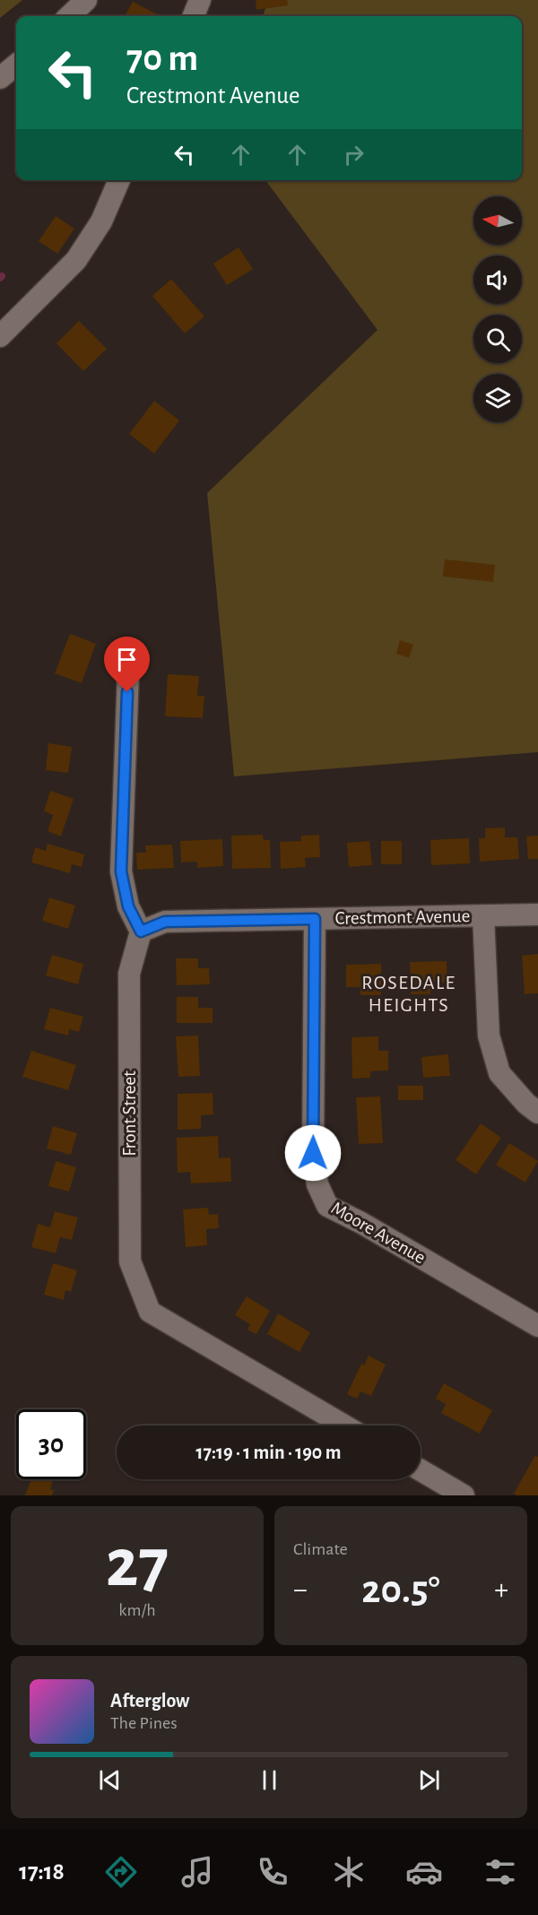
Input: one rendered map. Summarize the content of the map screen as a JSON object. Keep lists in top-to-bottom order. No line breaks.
{"streets":{"street":["Crestmont Avenue","Front Street","Moore Avenue"]},"crossings":[["Crestmont Avenue","Front Street"],["Crestmont Avenue","Moore Avenue"]],"districts":["ROSEDALE HEIGHTS"],"north":"left","page":{"turn":["70 m","Crestmont Avenue"],"limit":"30","trip":"17:19 · 1 min · 190 m","tile":[["27","km/h"],"Climate"],"heat":["−","20.5°","+"],"song":["Afterglow","The Pines"],"tabs":"17:18"}}
